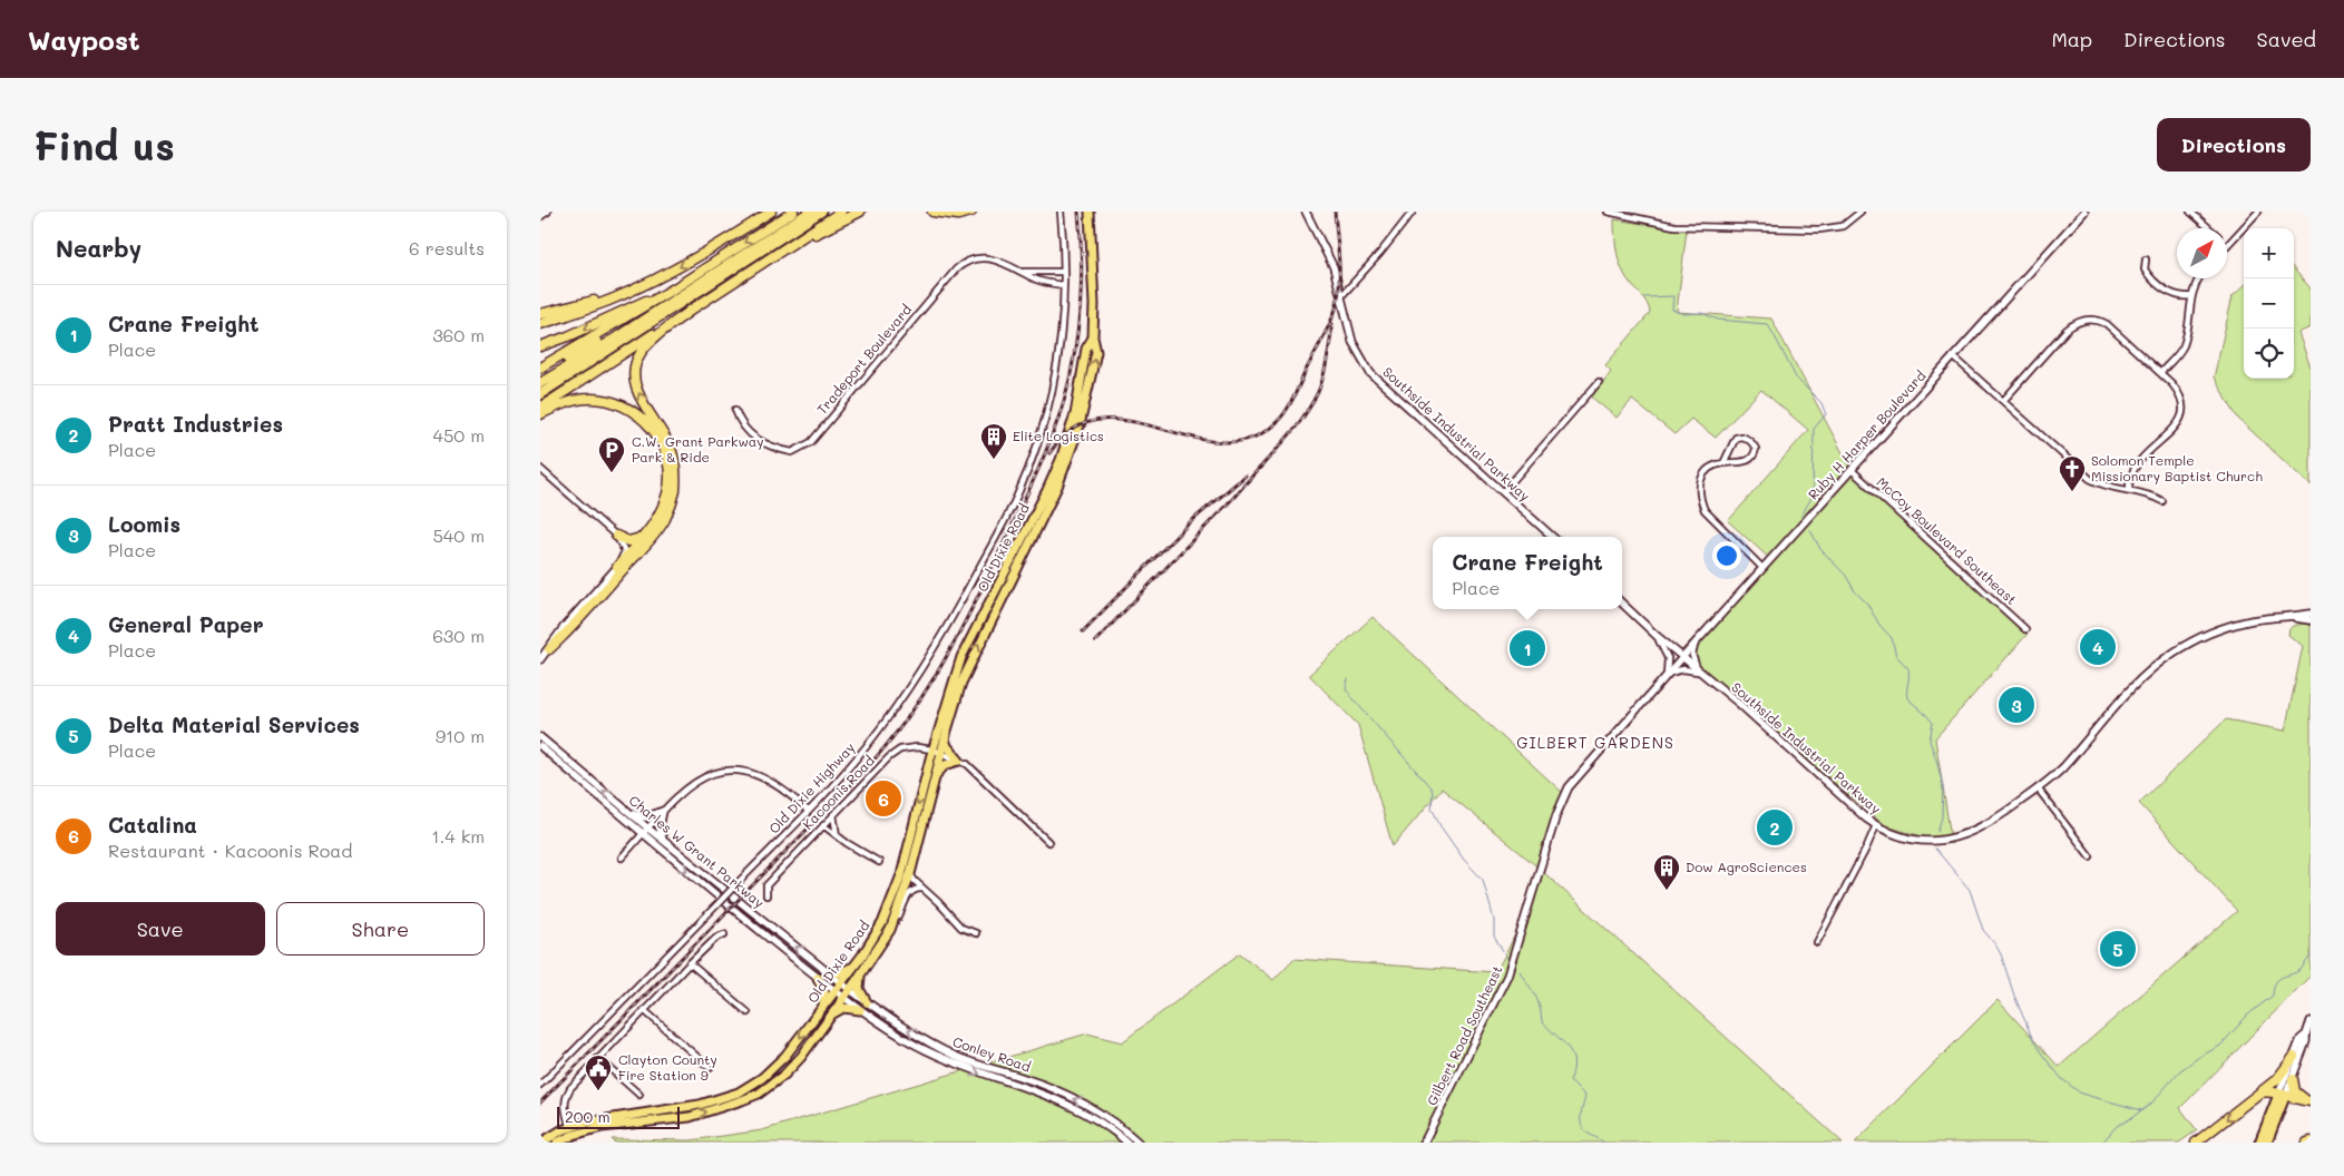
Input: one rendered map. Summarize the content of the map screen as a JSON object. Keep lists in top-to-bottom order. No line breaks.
{"streets":{"main road":["Old Dixie Road"],"street":["Tradeport Boulevard","Southside Industrial Parkway","Ruby H Harper Boulevard","McCoy Boulevard Southeast","Old Dixie Highway","Kacoonis Road","Charles W Grant Parkway","Gilbert Road Southeast","Conley Road"]},"crossings":[["Tradeport Boulevard","Old Dixie Highway"],["Southside Industrial Parkway","Ruby H Harper Boulevard"],["Ruby H Harper Boulevard","McCoy Boulevard Southeast"],["Ruby H Harper Boulevard","Gilbert Road Southeast"],["Old Dixie Road","Kacoonis Road"],["Old Dixie Road","Charles W Grant Parkway"],["Old Dixie Road","Conley Road"],["Charles W Grant Parkway","Conley Road"]],"districts":["GILBERT GARDENS"],"places":{"building":["Elite Logistics","Dow AgroSciences"],"parking":["C.W. Grant Parkway Park & Ride"],"church":["Solomon Temple Missionary Baptist Church"],"public building":["Clayton County Fire Station 9"]},"scale_bar":"200 m","north":"top right","page":{"header":"Waypost","nav":["Map","Directions","Saved"],"buttons":["Directions",["Save","Share"]],"title":"Find us","heading":["Nearby","6 results"],"map_buttons":["+","−"],"list":[{"mark":"1","name":"Crane Freight","note":"Place","value":"360 m"},{"mark":"2","name":"Pratt Industries","note":"Place","value":"450 m"},{"mark":"3","name":"Loomis","note":"Place","value":"540 m"},{"mark":"4","name":"General Paper","note":"Place","value":"630 m"},{"mark":"5","name":"Delta Material Services","note":"Place","value":"910 m"},{"mark":"6","name":"Catalina","note":"Restaurant · Kacoonis Road","value":"1.4 km"}],"popup":["Crane Freight","Place"],"pins":["4","1","3","6","2","5"],"scale":"200 m"}}
